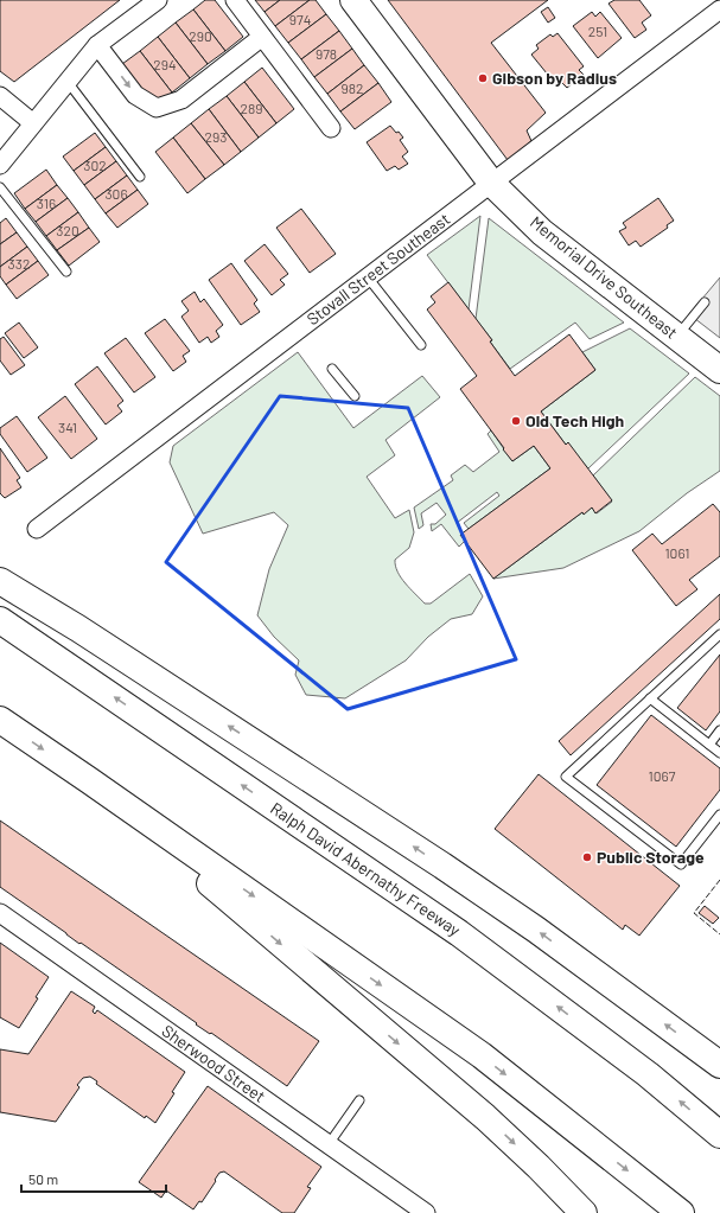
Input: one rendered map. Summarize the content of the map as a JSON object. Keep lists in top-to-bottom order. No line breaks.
{"streets":{"main road":["Memorial Drive Southeast","Ralph David Abernathy Freeway"],"street":["Stovall Street Southeast","Sherwood Street"]},"crossings":[["Stovall Street Southeast","Memorial Drive Southeast"]],"places":["Gibson by Radius","Old Tech High","Public Storage"],"house_numbers":["974","251","290","978","294","982","289","293","302","306","316","320","332","341","1061","1067"],"scale_bar":"50 m"}
